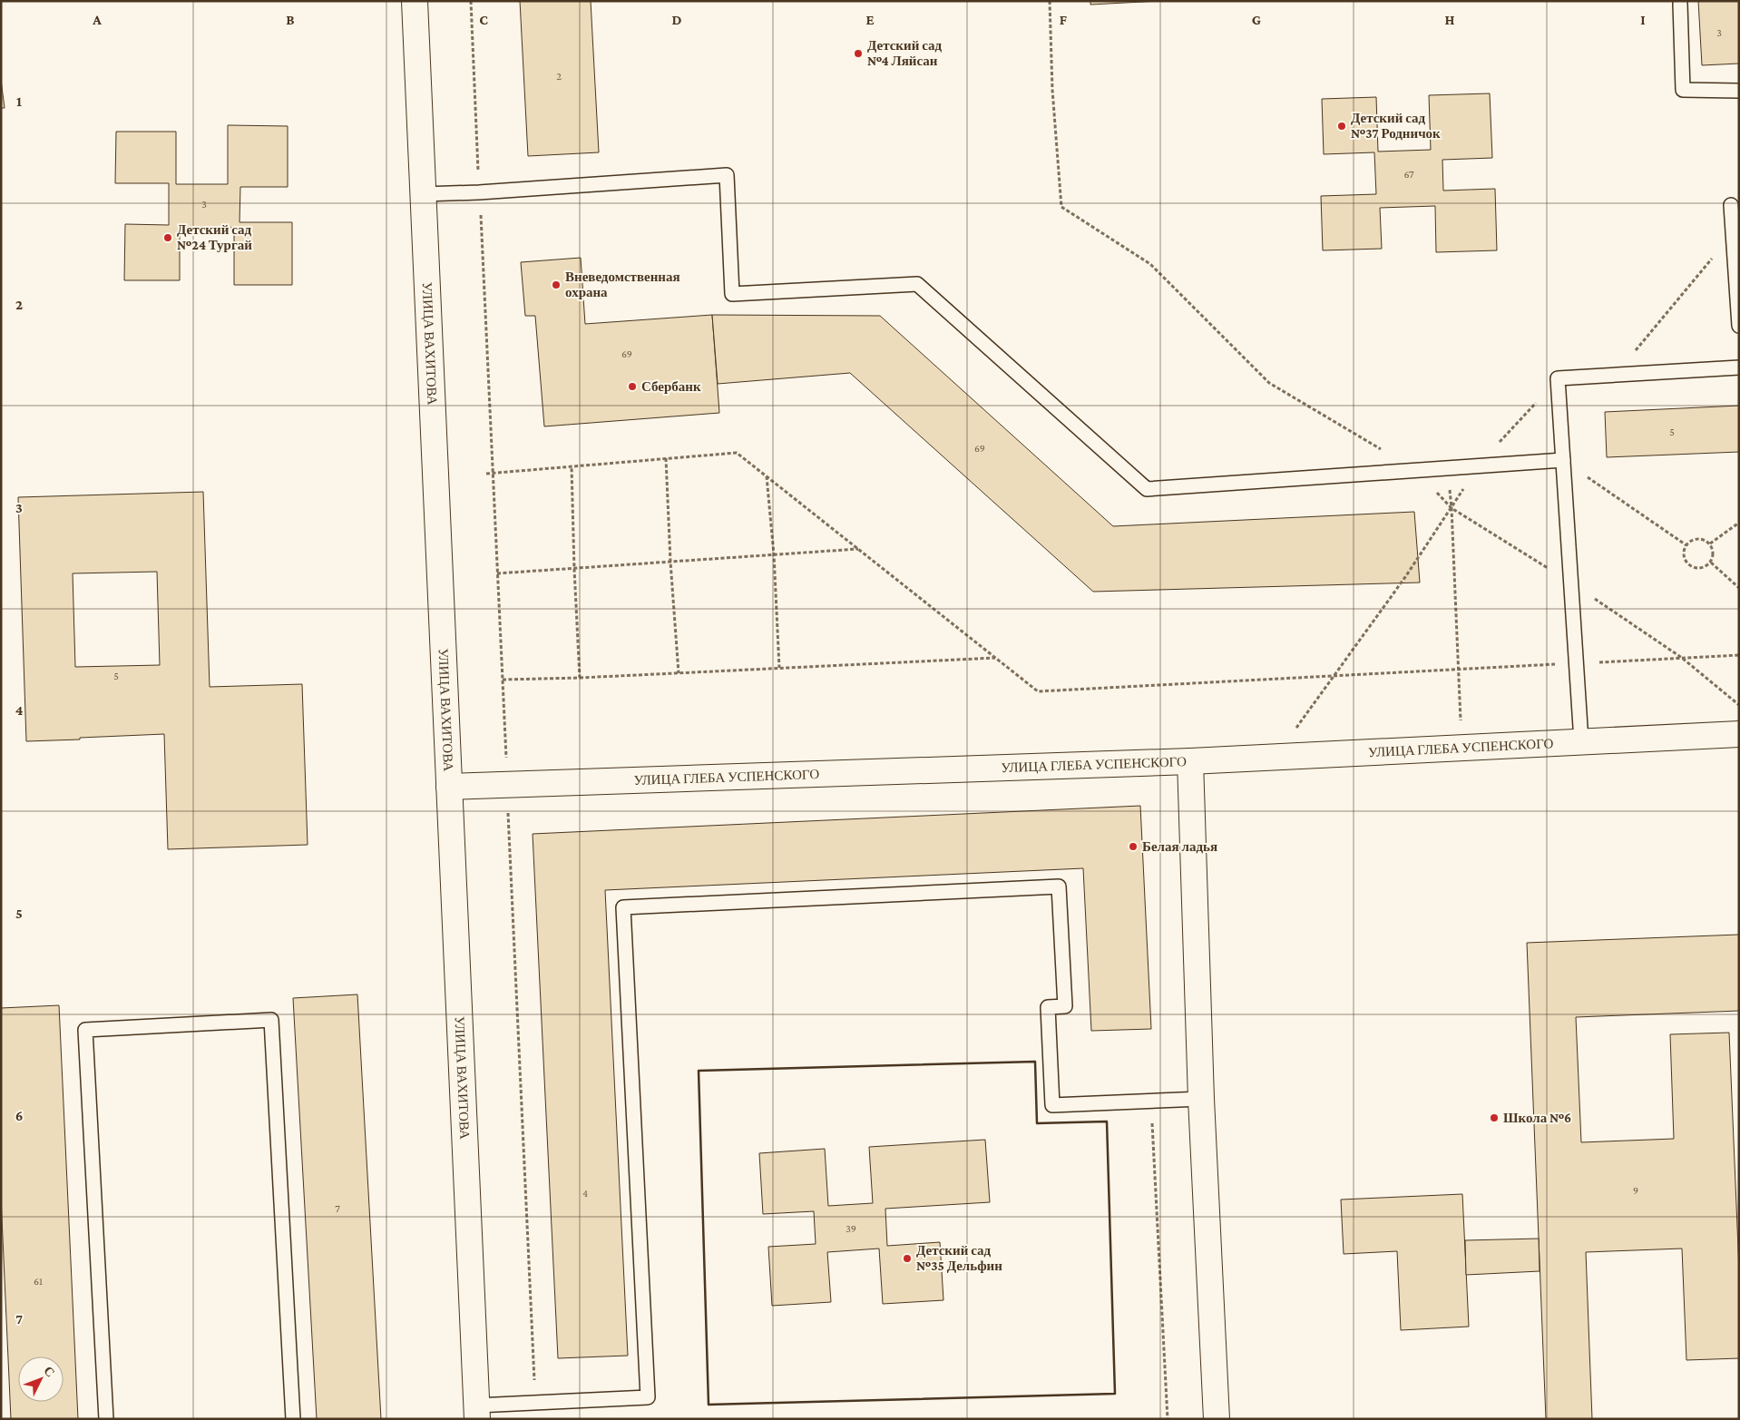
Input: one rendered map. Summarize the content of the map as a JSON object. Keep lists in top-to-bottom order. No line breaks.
{"streets":{"street":["УЛИЦА ВАХИТОВА","УЛИЦА ГЛЕБА УСПЕНСКОГО"]},"crossings":[["УЛИЦА ВАХИТОВА","УЛИЦА ГЛЕБА УСПЕНСКОГО"]],"places":["Детский сад №4 Ляйсан","Детский сад №37 Родничок","Детский сад №24 Тургай","Вневедомственная охрана","Сбербанк","Белая ладья","Школа №6","Детский сад №35 Дельфин"],"house_numbers":["3","2","67","3","69","5","69","5","9","4","7","39","61"],"north":"top right","grid":{"columns":["A","B","C","D","E","F","G","H","I"],"rows":["1","2","3","4","5","6","7"]}}
